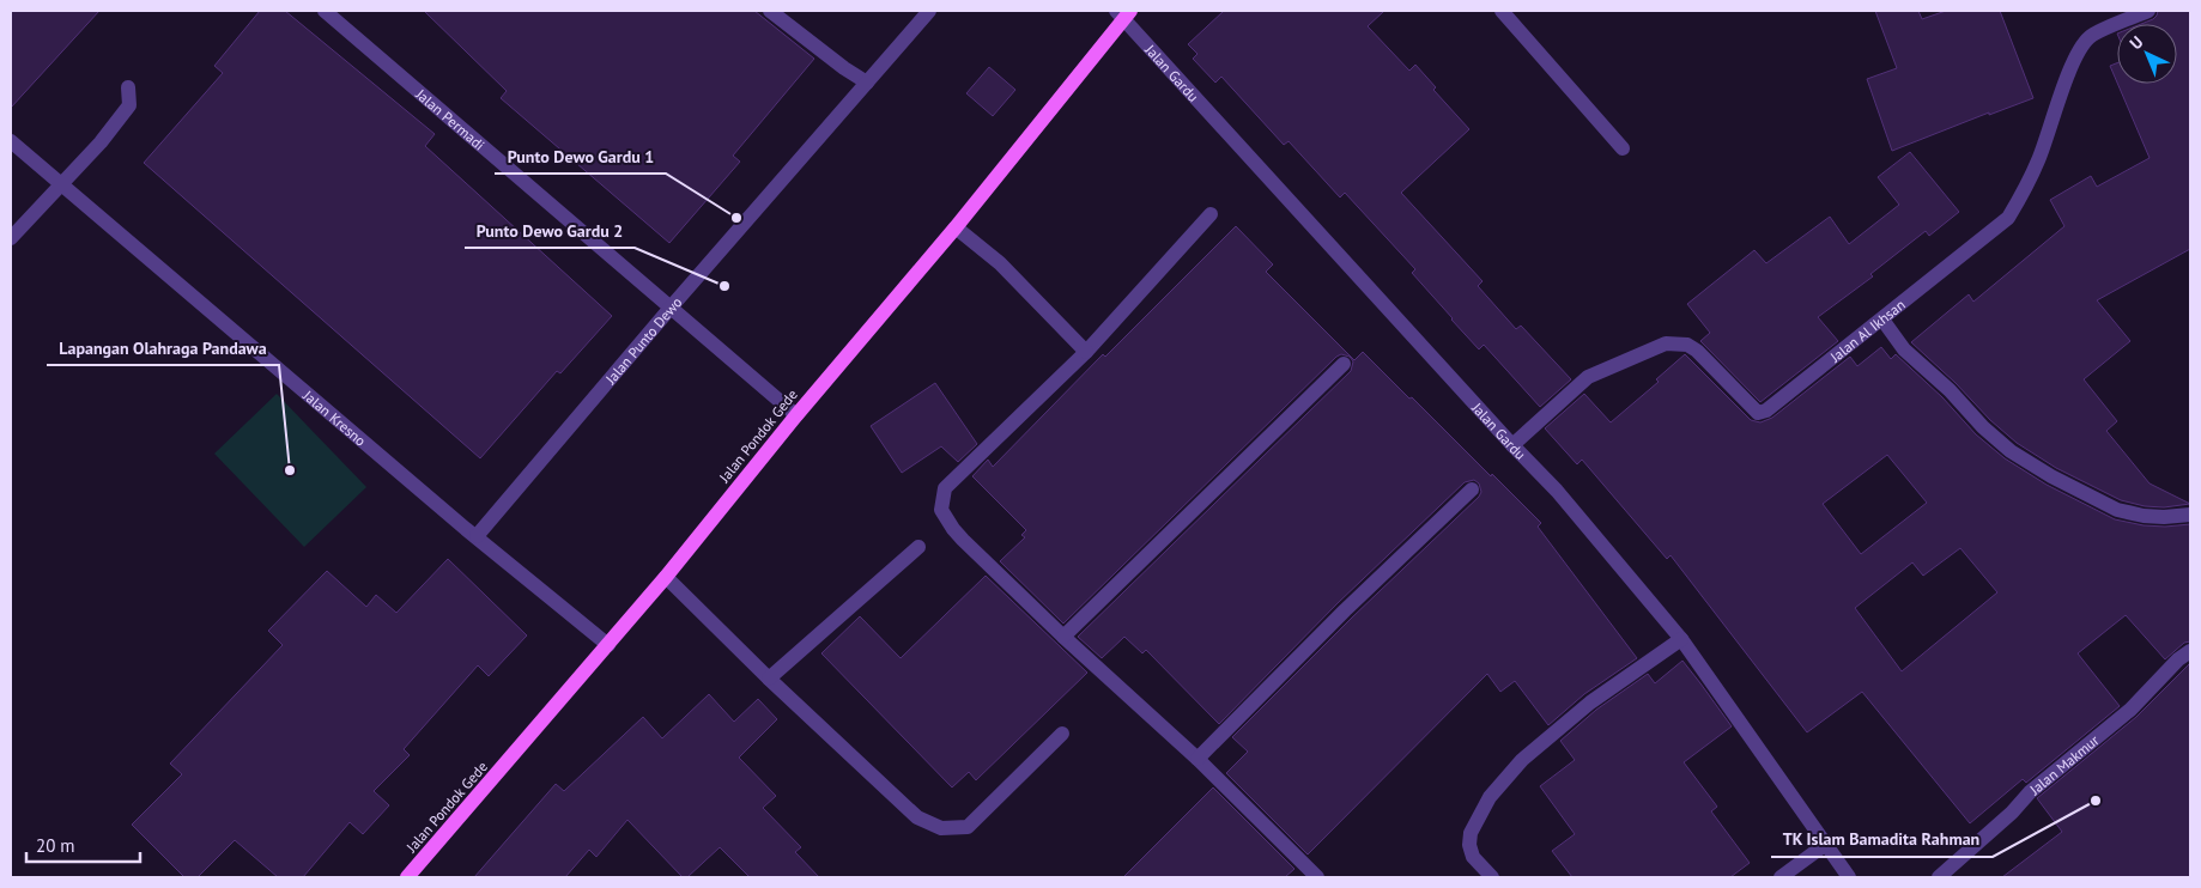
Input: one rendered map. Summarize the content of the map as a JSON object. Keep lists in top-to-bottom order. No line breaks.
{"streets":{"main road":["Jalan Pondok Gede"],"street":["Jalan Gardu","Jalan Permadi","Jalan Al Ikhsan","Jalan Punto Dewo","Jalan Kresno","Jalan Makmur"]},"crossings":[["Jalan Gardu","Jalan Al Ikhsan"],["Jalan Gardu","Jalan Pondok Gede"],["Jalan Permadi","Jalan Punto Dewo"],["Jalan Permadi","Jalan Pondok Gede"],["Jalan Punto Dewo","Jalan Kresno"],["Jalan Kresno","Jalan Pondok Gede"]],"places":["Punto Dewo Gardu 1","Punto Dewo Gardu 2","Lapangan Olahraga Pandawa","TK Islam Bamadita Rahman"],"scale_bar":"20 m","north":"top left"}
